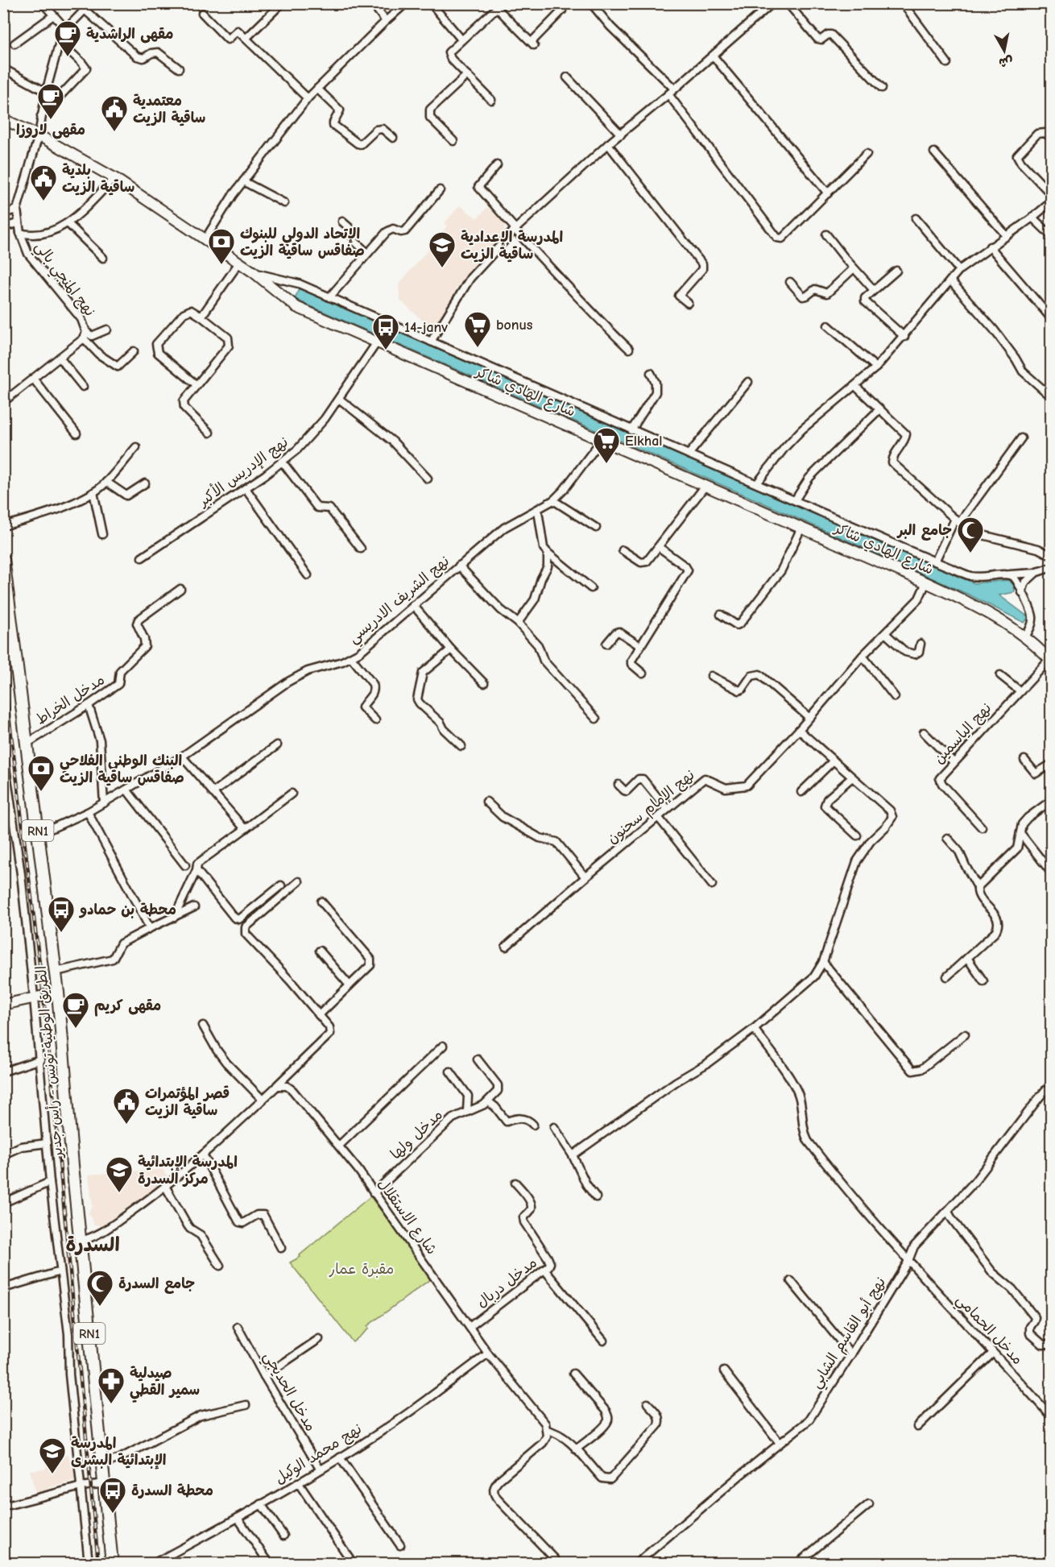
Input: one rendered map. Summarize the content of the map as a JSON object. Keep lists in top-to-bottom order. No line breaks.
{"streets":{"main road":["شارع الهادي شاكر","RN1","الطريق الوطنية تونس - رأس جدير"],"street":["نهج المنجي بالي","نهج الإدريس الأكبر","نهج الشريف الادريسي","مدخل الخراط","نهج الياسمين","نهج الإمام سحنون","مدخل ولها","شارع الاستقلال","مدخل دربال","مدخل الحمامي","نهج أبو القاسم الشابي","مدخل الحديجي","نهج محمد الوكيل"]},"crossings":[["نهج المنجي بالي","شارع الهادي شاكر"],["شارع الهادي شاكر","نهج الإدريس الأكبر"],["شارع الهادي شاكر","نهج الشريف الادريسي"],["شارع الهادي شاكر","نهج الياسمين"],["شارع الهادي شاكر","نهج الإمام سحنون"],["نهج الشريف الادريسي","الطريق الوطنية تونس - رأس جدير"],["مدخل الخراط","الطريق الوطنية تونس - رأس جدير"],["مدخل ولها","شارع الاستقلال"],["شارع الاستقلال","مدخل دربال"],["شارع الاستقلال","نهج محمد الوكيل"],["مدخل الحمامي","نهج أبو القاسم الشابي"],["مدخل الحديجي","نهج محمد الوكيل"]],"districts":["السدرة"],"parks":["مقبرة عمار"],"places":{"cafe":["مقهى الراشدية","مقهى لاروزا","مقهى كريم"],"public building":["معتمدية ساقية الزيت","بلدية ساقية الزيت","قصر المؤتمرات ساقية الزيت"],"bank":["الإتحاد الدولي للبنوك صفاقس ساقية الزيت","البنك الوطني الفلاحي صفاقس ساقية الزيت"],"school or university":["المدرسة الإعدادية ساقية الزيت","المدرسة الإبتدائية مركز السدرة","المدرسة الإبتدائية البشرى"],"supermarket":["bonus","Elkhal"],"bus stop":["14-janv","محطة بن حمادو","محطة السدرة"],"mosque":["جامع البر","جامع السدرة"],"pharmacy":["صيدلية سمير القطي"]},"north":"bottom"}
